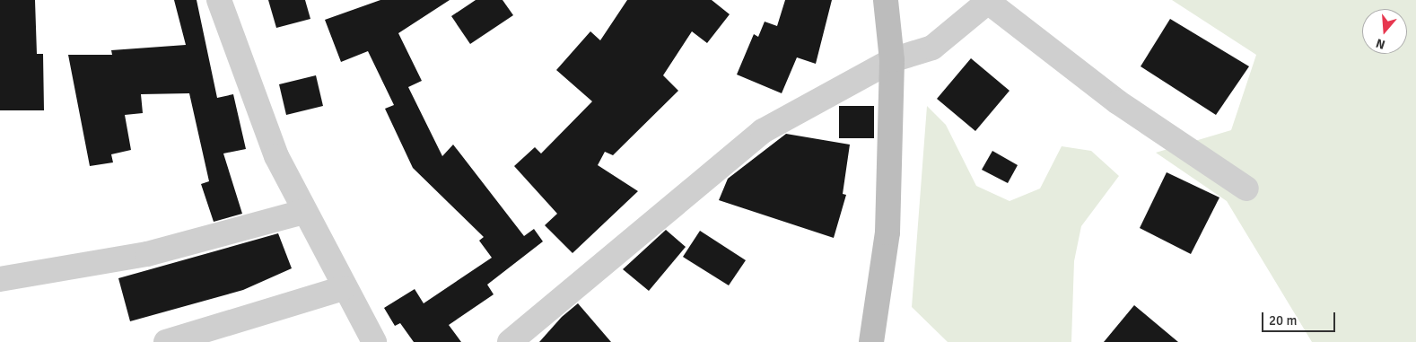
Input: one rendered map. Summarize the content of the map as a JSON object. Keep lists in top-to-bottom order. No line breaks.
{"scale_bar":"20 m","north":"bottom"}
